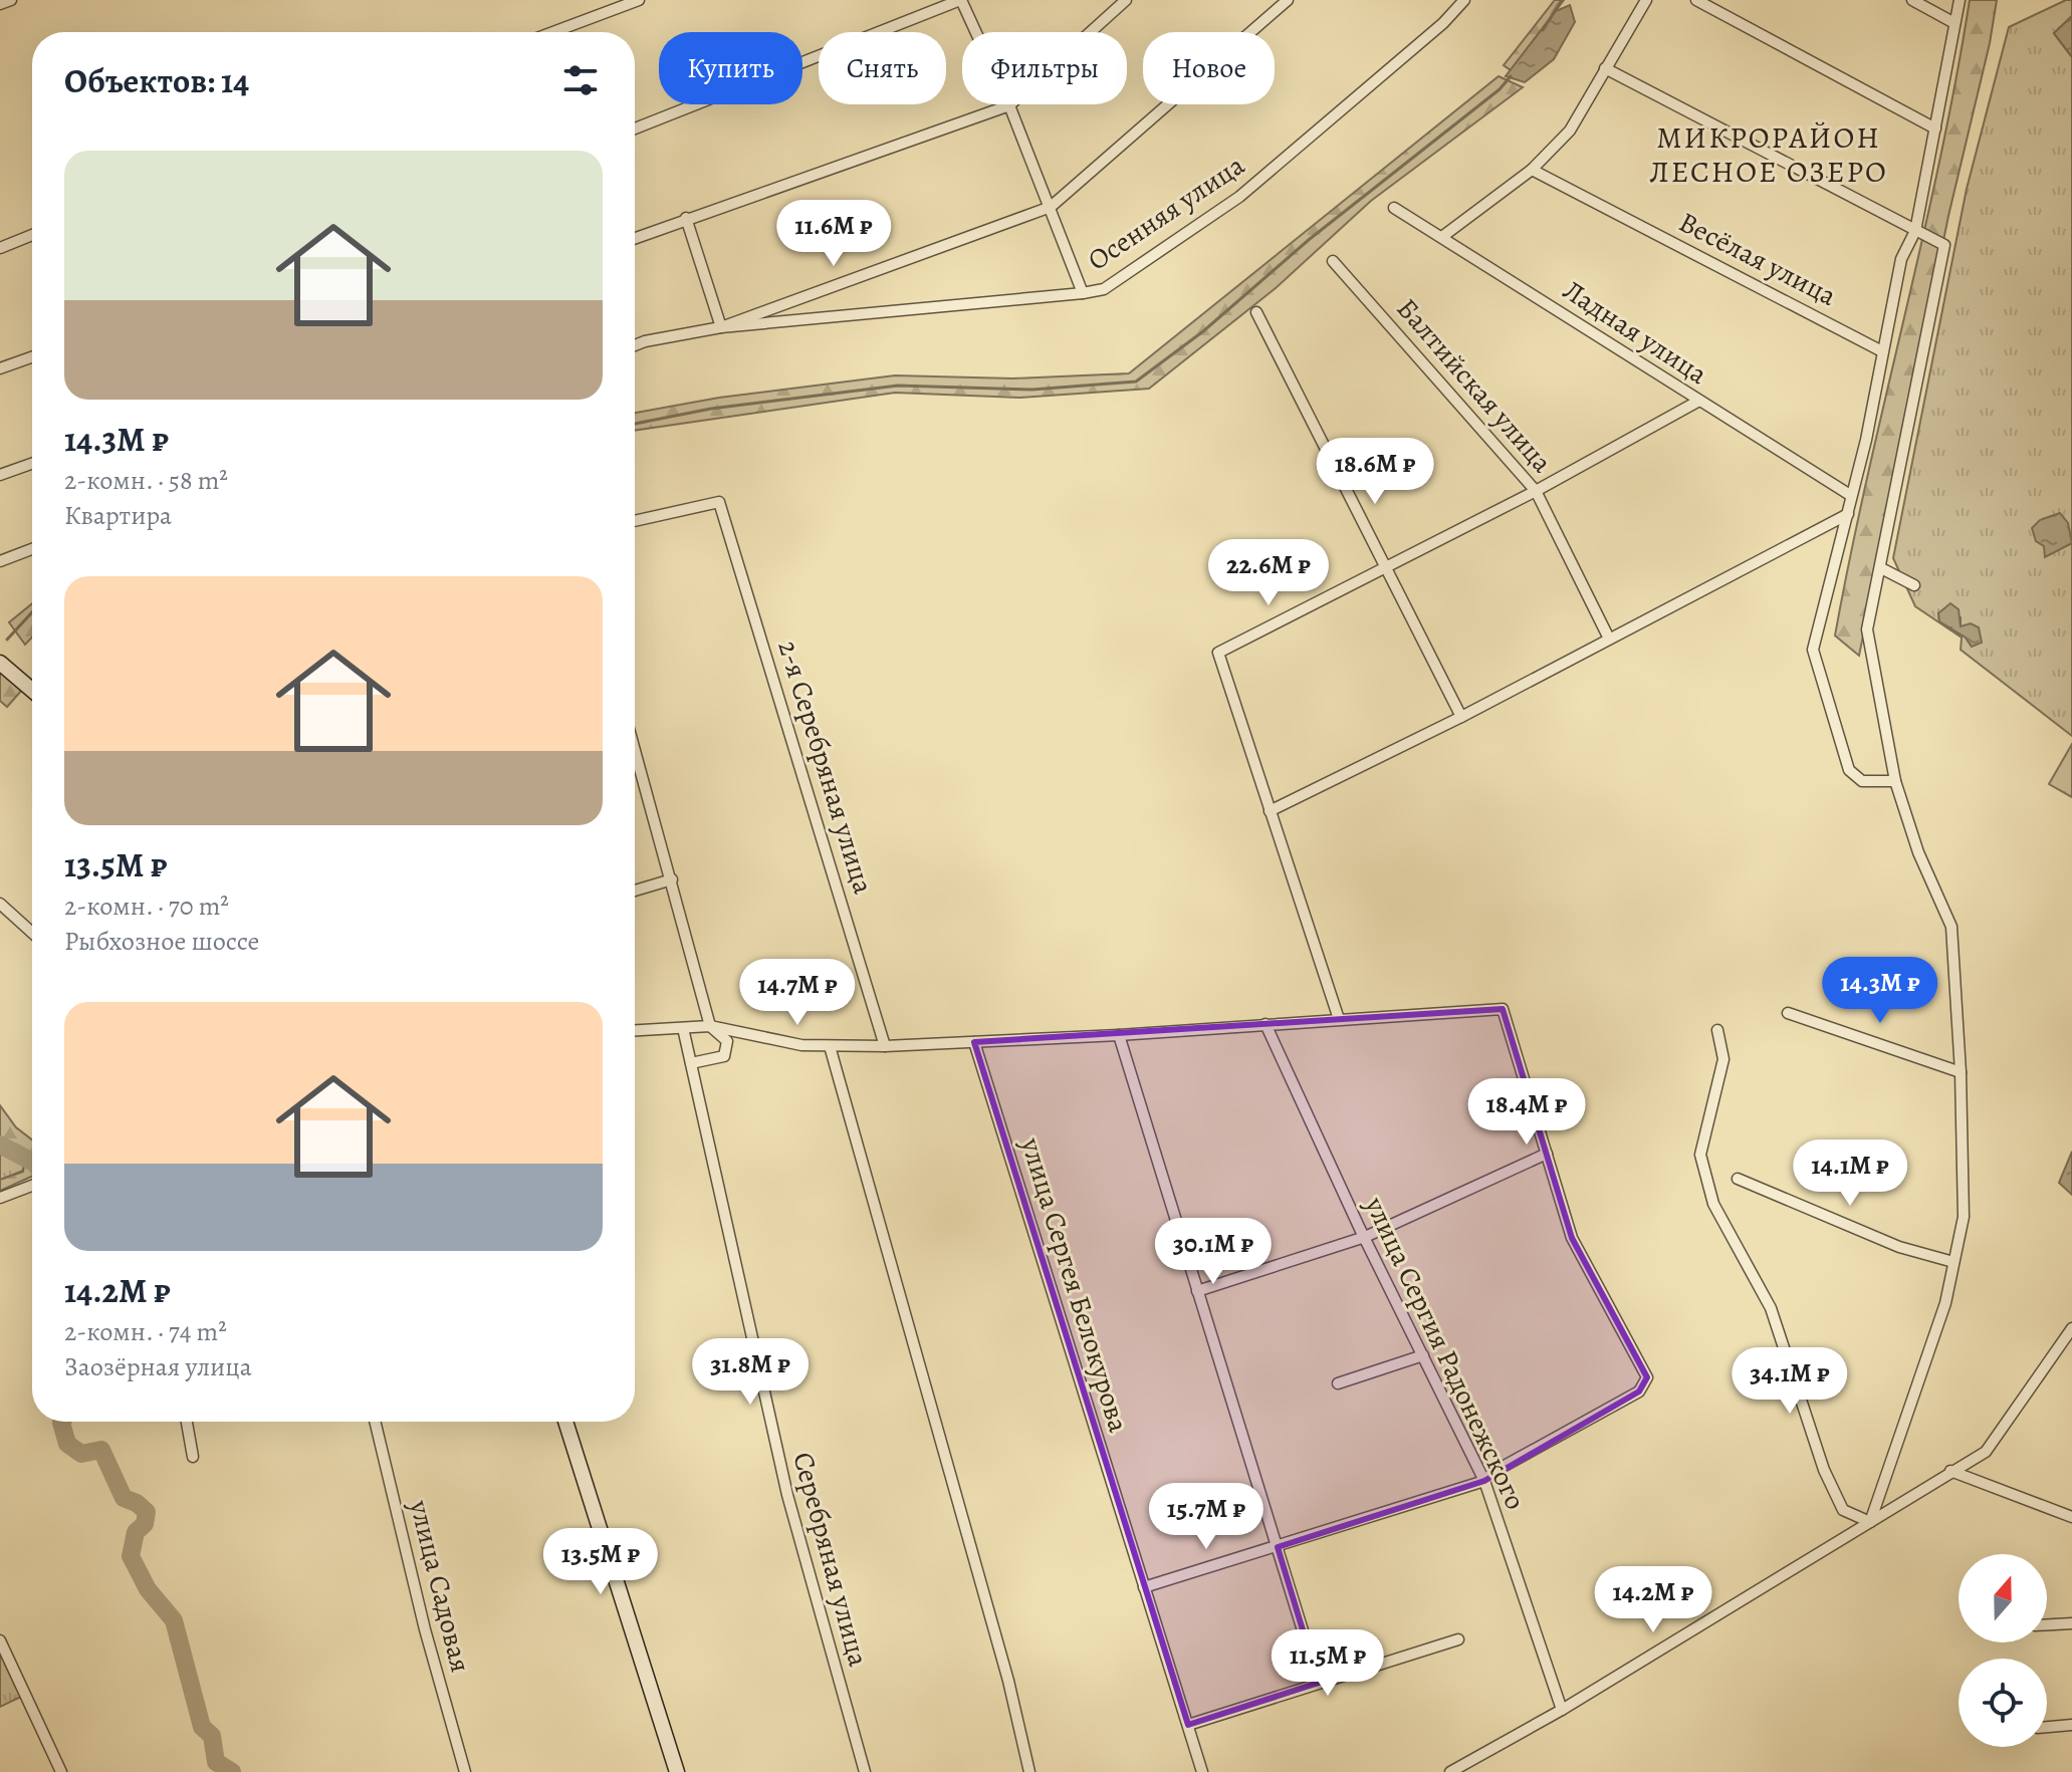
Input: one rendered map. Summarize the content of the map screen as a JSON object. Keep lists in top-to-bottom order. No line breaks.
{"streets":{"street":["Осенняя улица","Весёлая улица","Ладная улица","Балтийская улица","2-я Серебряная улица","улица Сергея Белокурова","улица Сергия Радонежского","Серебряная улица","улица Садовая"]},"districts":["МИКРОРАЙОН ЛЕСНОЕ ОЗЕРО"],"north":"top","page":{"chip":["Купить","Снять","Фильтры","Новое"],"heading":"Объектов: 14","list":[{"name":"14.3M ₽","note":"2-комн. · 58 m² · Квартира"},{"name":"13.5M ₽","note":"2-комн. · 70 m² · Рыбхозное шоссе"},{"name":"14.2M ₽","note":"2-комн. · 74 m² · Заозёрная улица"}],"price":["11.6M ₽","18.6M ₽","22.6M ₽","14.3M ₽","14.7M ₽","18.4M ₽","14.1M ₽","30.1M ₽","31.8M ₽","34.1M ₽","15.7M ₽","13.5M ₽","14.2M ₽","11.5M ₽"]}}
